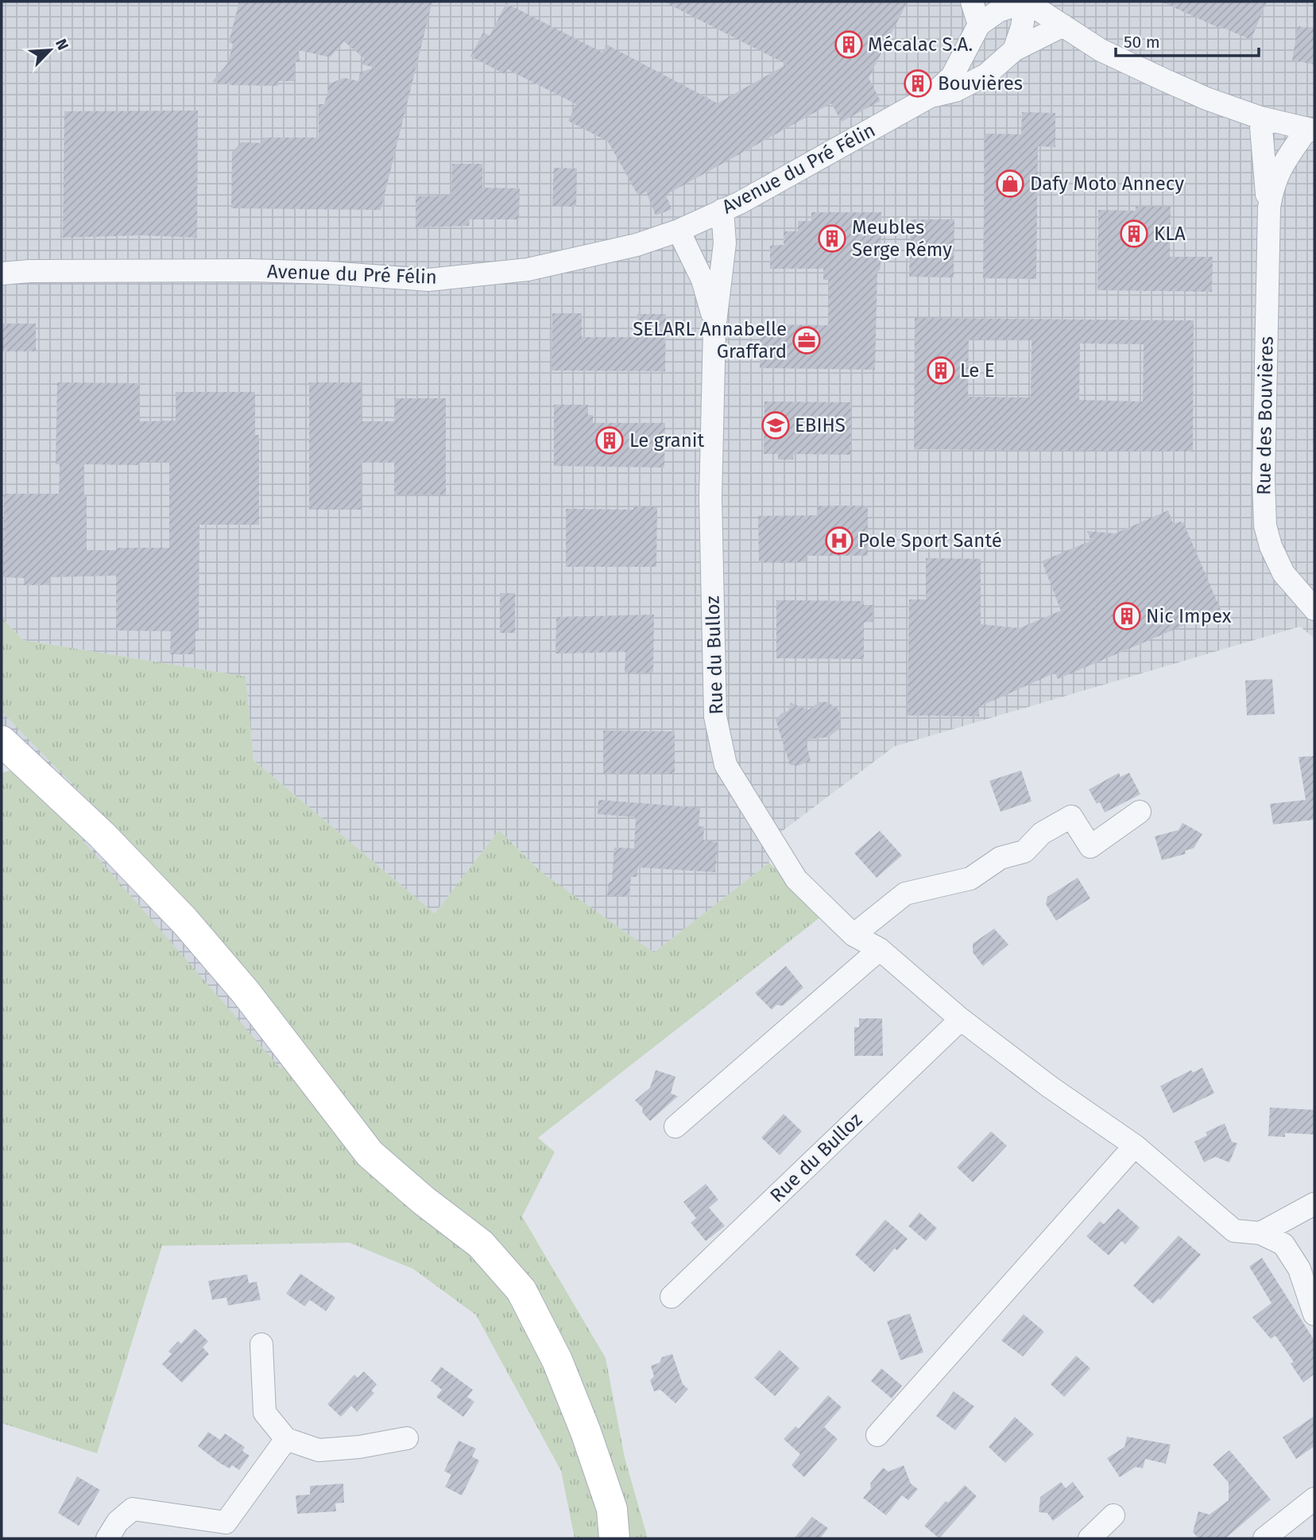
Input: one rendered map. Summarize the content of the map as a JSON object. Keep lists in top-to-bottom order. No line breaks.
{"streets":{"street":["Avenue du Pré Félin","Rue des Bouvières","Rue du Bulloz"]},"crossings":[["Avenue du Pré Félin","Rue du Bulloz"]],"places":{"building":["Mécalac S.A.","Bouvières","KLA","Meubles Serge Rémy","Le E","Le granit","Nic Impex"],"shop":["Dafy Moto Annecy"],"office":["SELARL Annabelle Graffard"],"school or university":["EBIHS"],"hospital":["Pole Sport Santé"]},"scale_bar":"50 m","north":"top right"}
